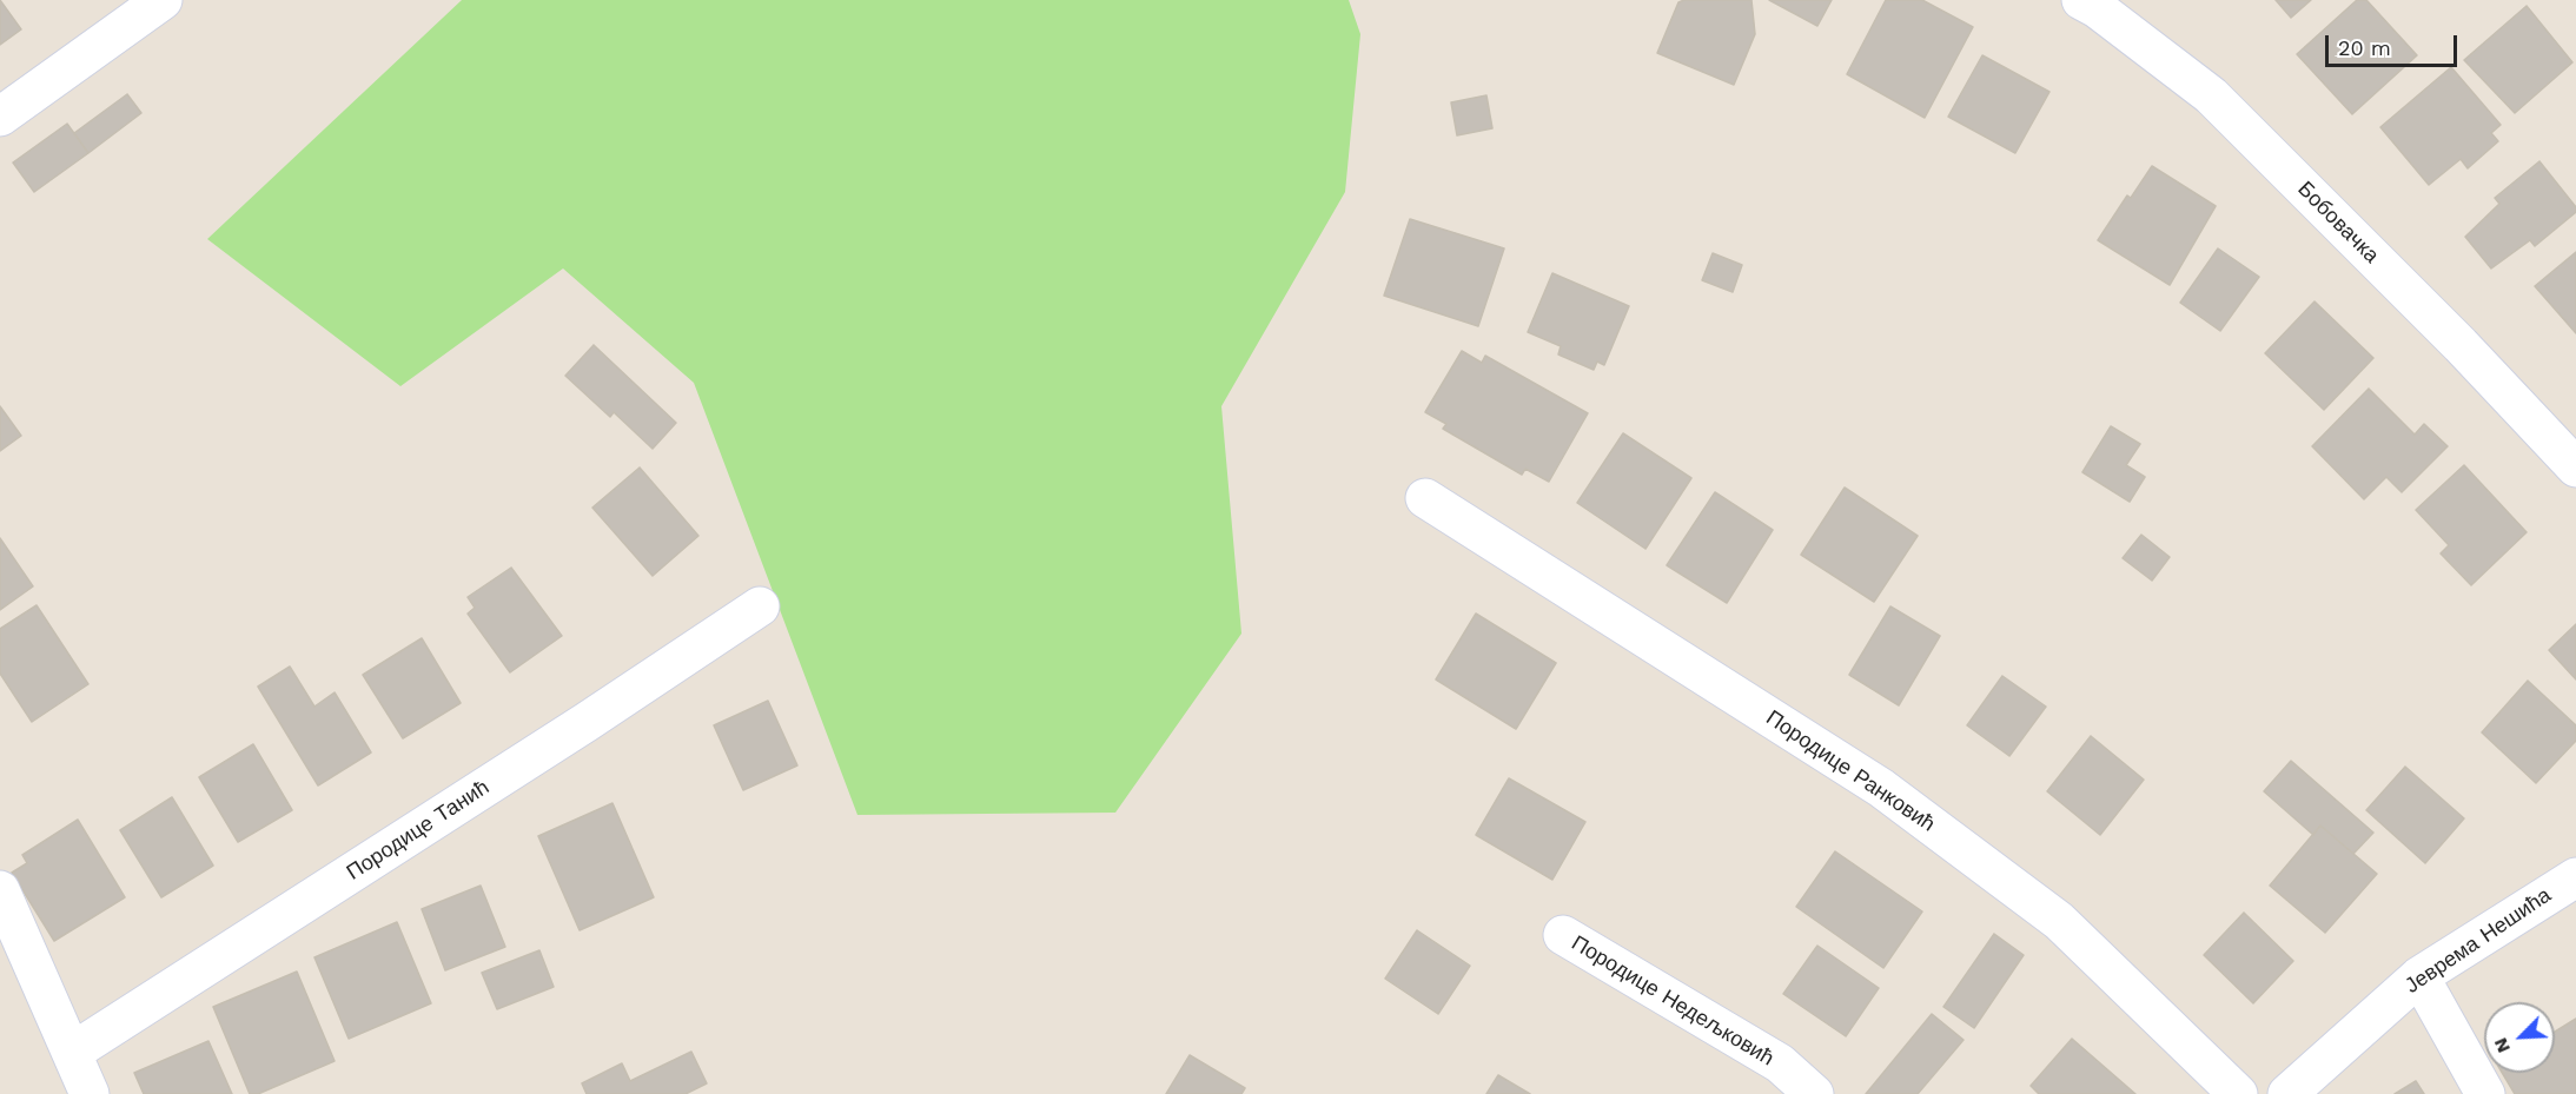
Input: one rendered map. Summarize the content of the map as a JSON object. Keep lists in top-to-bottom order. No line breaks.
{"streets":{"street":["Бобовачка","Породице Ранковић","Породице Танић","Јеврема Нешића","Породице Недељковић"]},"scale_bar":"20 m","north":"bottom left"}
